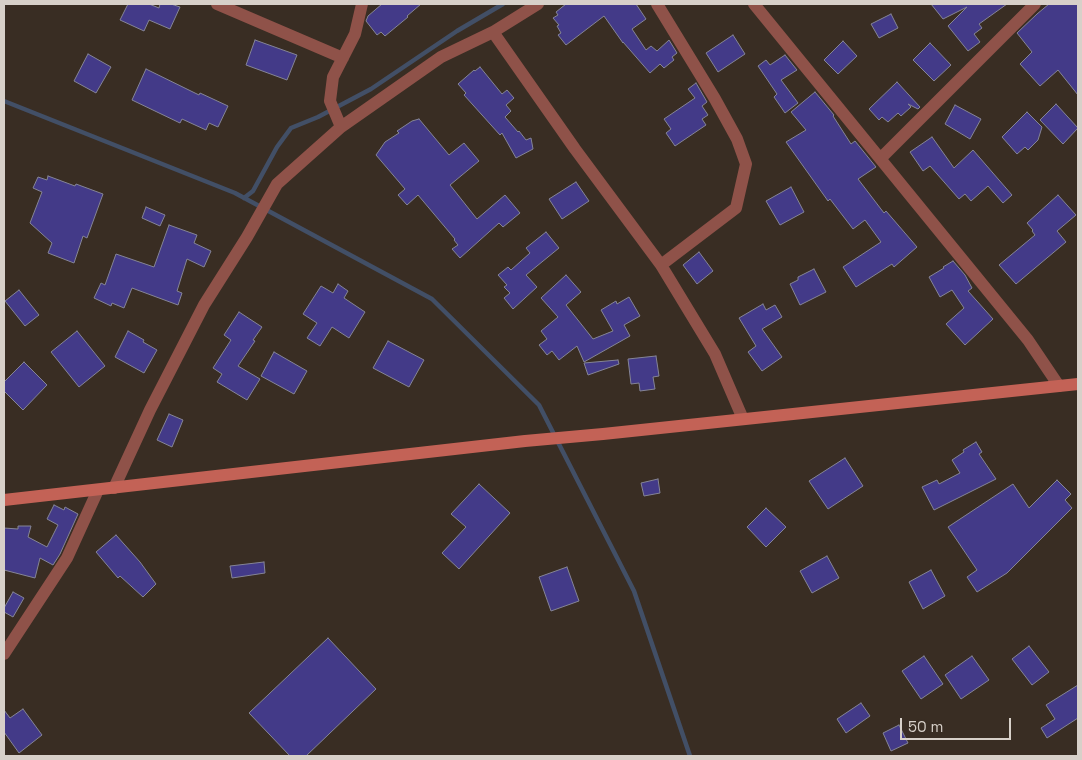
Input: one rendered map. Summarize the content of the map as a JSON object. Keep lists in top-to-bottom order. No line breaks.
{"scale_bar":"50 m"}
